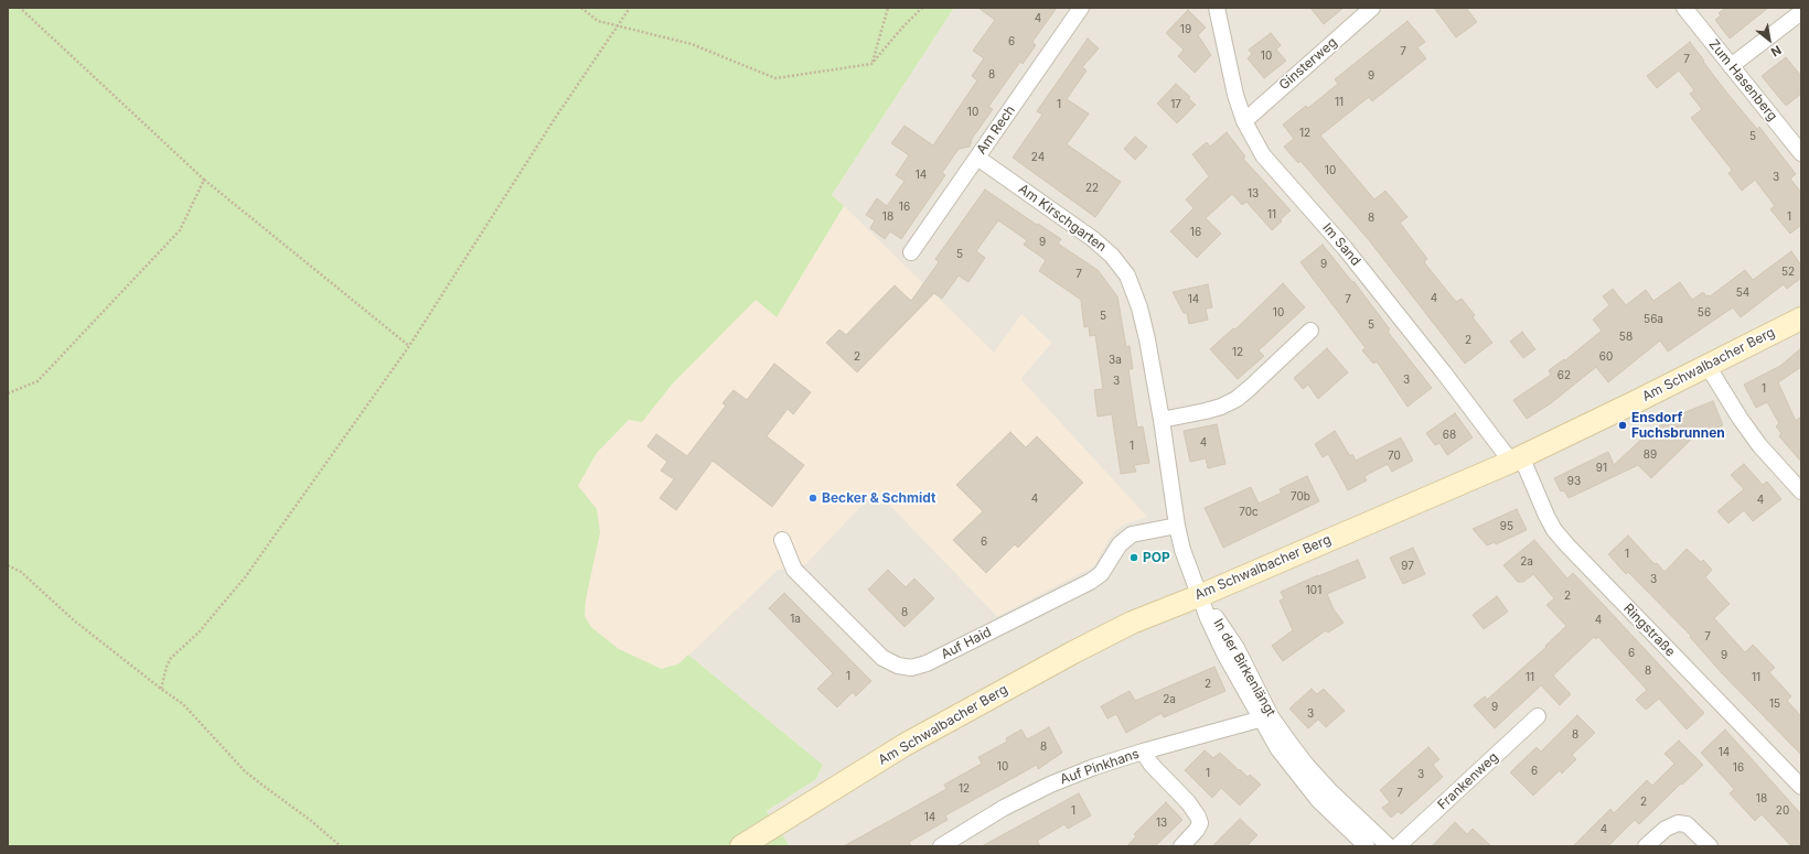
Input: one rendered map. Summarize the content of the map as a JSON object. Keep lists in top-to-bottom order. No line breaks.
{"streets":{"main road":["Am Schwalbacher Berg"],"street":["Ginsterweg","Zum Hasenberg","Am Rech","Am Kirschgarten","Im Sand","Ringstraße","Auf Haid","In der Birkenlängt","Auf Pinkhans","Frankenweg"]},"crossings":[["Ginsterweg","Im Sand"],["Am Rech","Am Kirschgarten"],["Am Kirschgarten","Am Schwalbacher Berg"],["Am Kirschgarten","Auf Haid"],["Am Kirschgarten","In der Birkenlängt"],["Im Sand","Am Schwalbacher Berg"],["Im Sand","Ringstraße"],["Am Schwalbacher Berg","Ringstraße"],["Am Schwalbacher Berg","In der Birkenlängt"],["In der Birkenlängt","Auf Pinkhans"]],"places":["Ensdorf Fuchsbrunnen","Becker & Schmidt","POP"],"house_numbers":["4","19","6","7","10","7","8","9","11","1","17","10","12","5","24","10","14","3","22","13","16","11","18","1","8","16","9","5","9","52","7","54","4","14","7","10","56","5","56a","5","58","2","12","2","60","3a","62","3","3","1","68","4","1","89","70","91","93","70b","4","4","70c","95","6","1","2a","97","3","101","2","8","1a","4","7","6","9","8","1","11","11","2","2a","15","9","3","8","8","14","10","16","6","1","3","12","7","18","2","1","20","14","13","4"],"north":"bottom right"}
